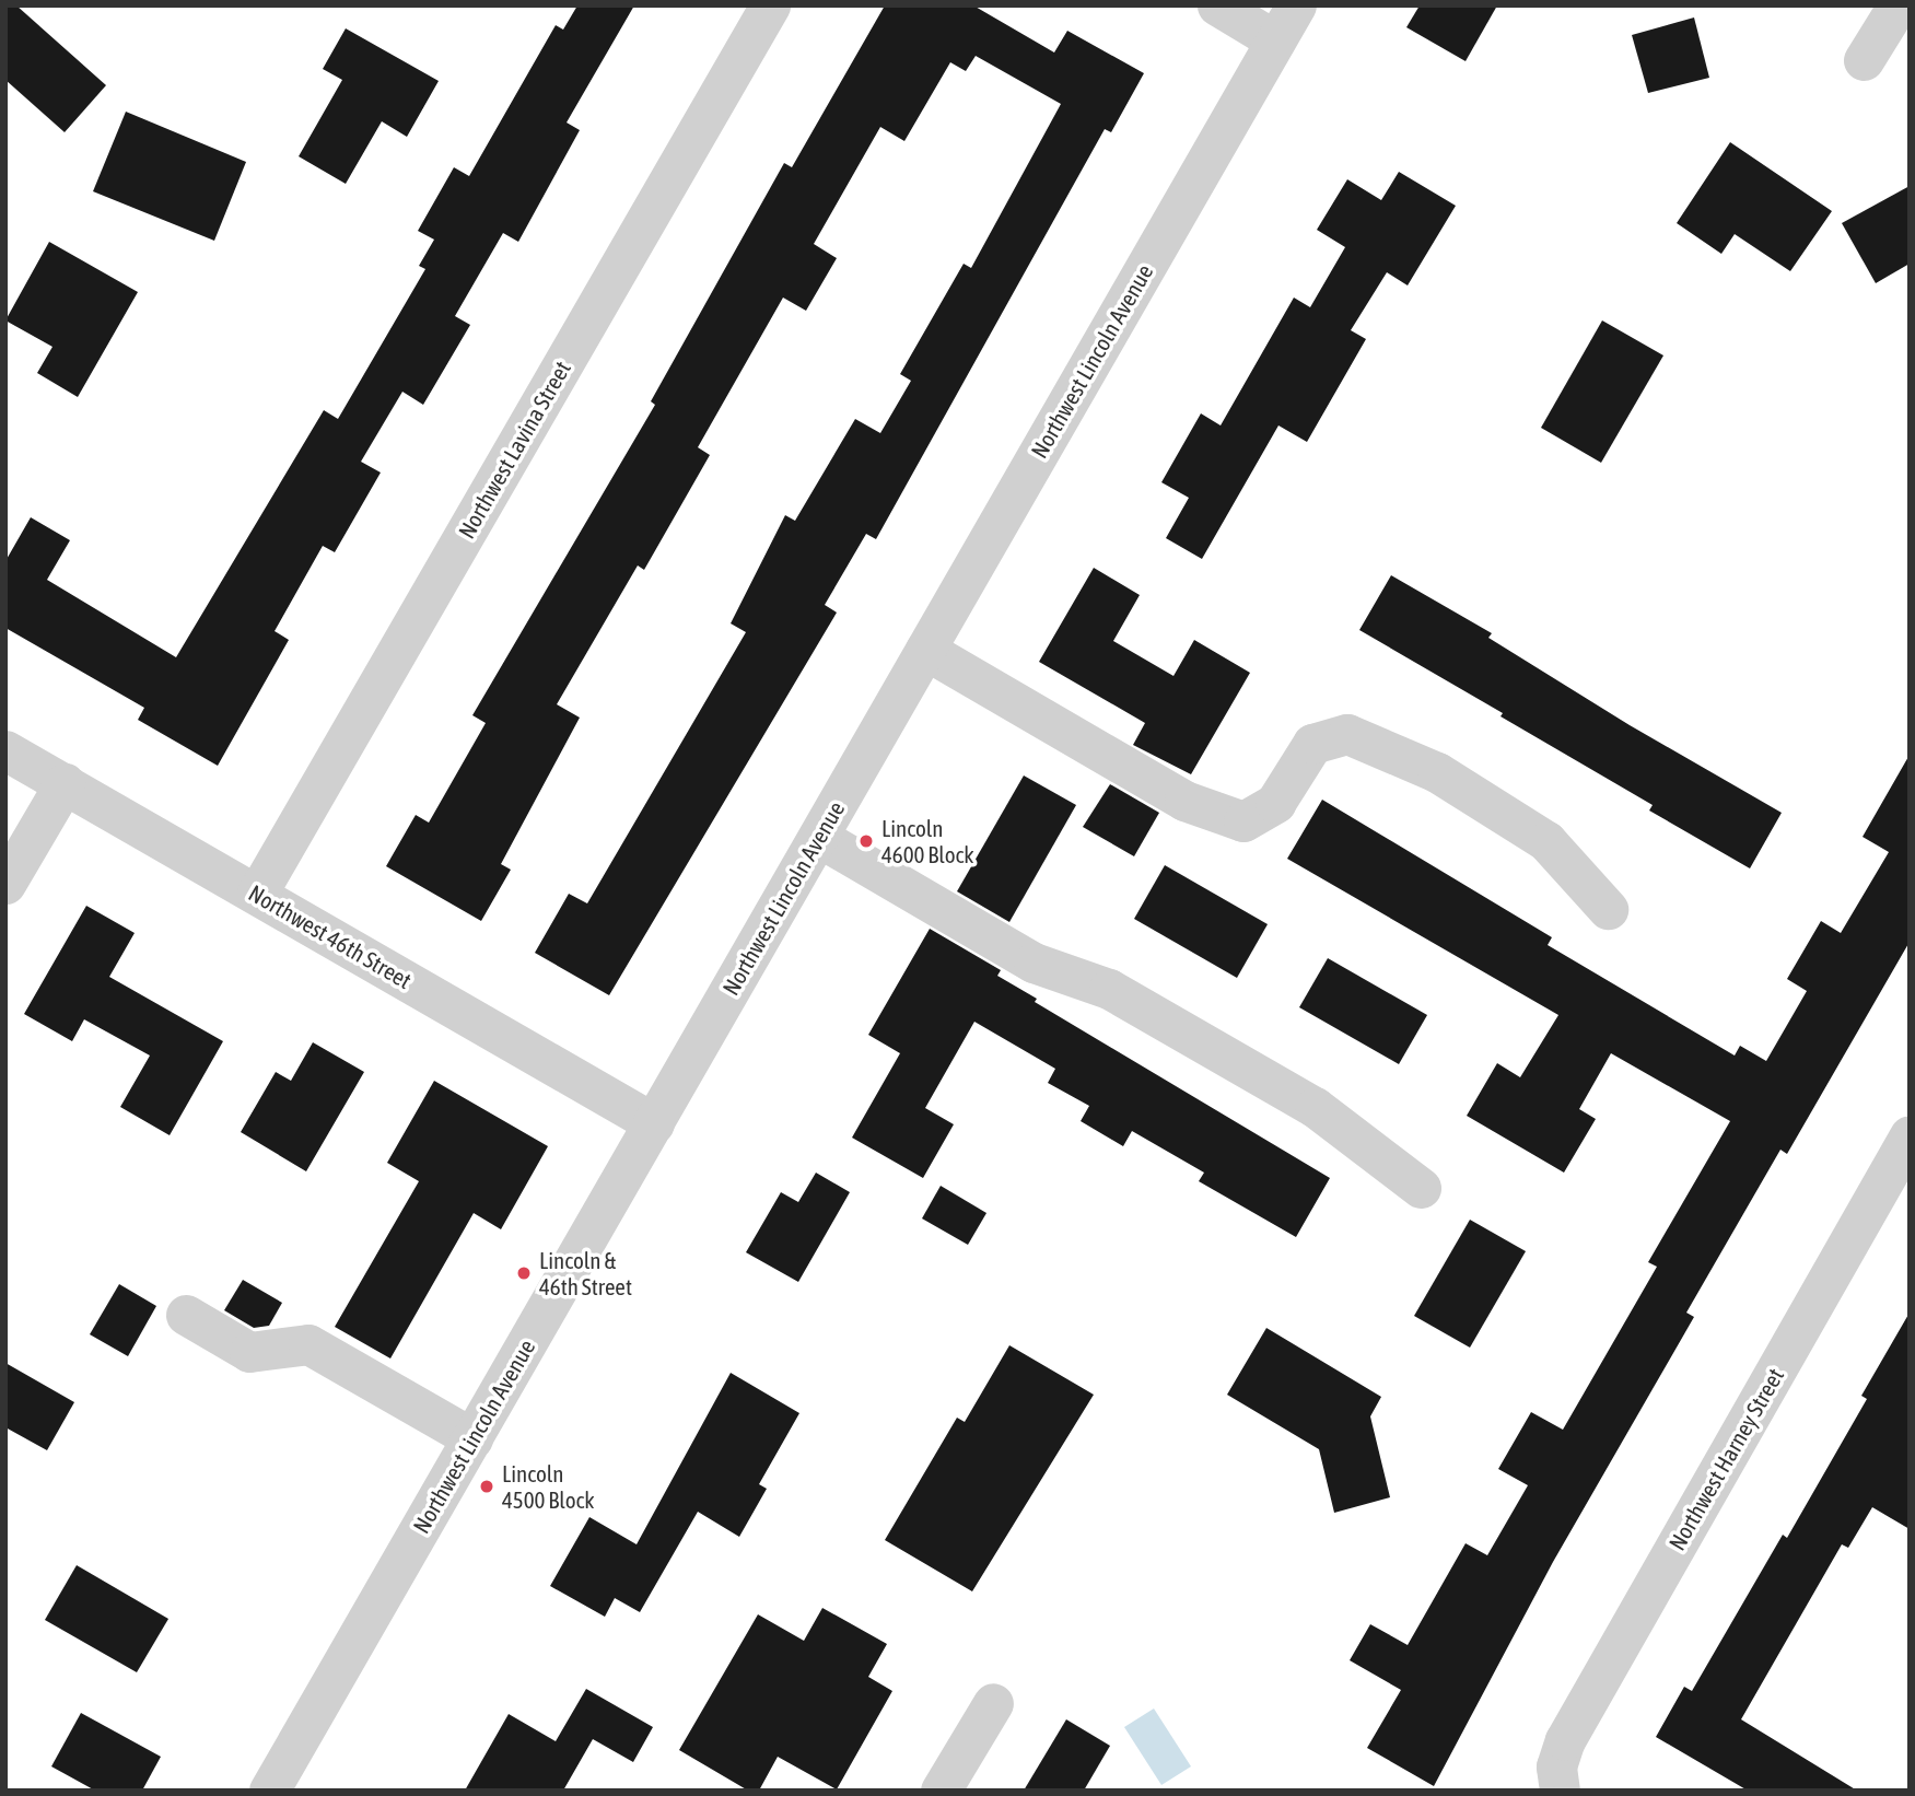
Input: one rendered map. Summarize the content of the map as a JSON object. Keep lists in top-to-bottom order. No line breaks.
{"streets":{"street":["Northwest Lincoln Avenue","Northwest Lavina Street","Northwest 46th Street","Northwest Harney Street"]},"crossings":[["Northwest Lincoln Avenue","Northwest 46th Street"],["Northwest Lavina Street","Northwest 46th Street"]],"places":["Lincoln 4600 Block","Lincoln & 46th Street","Lincoln 4500 Block"]}
